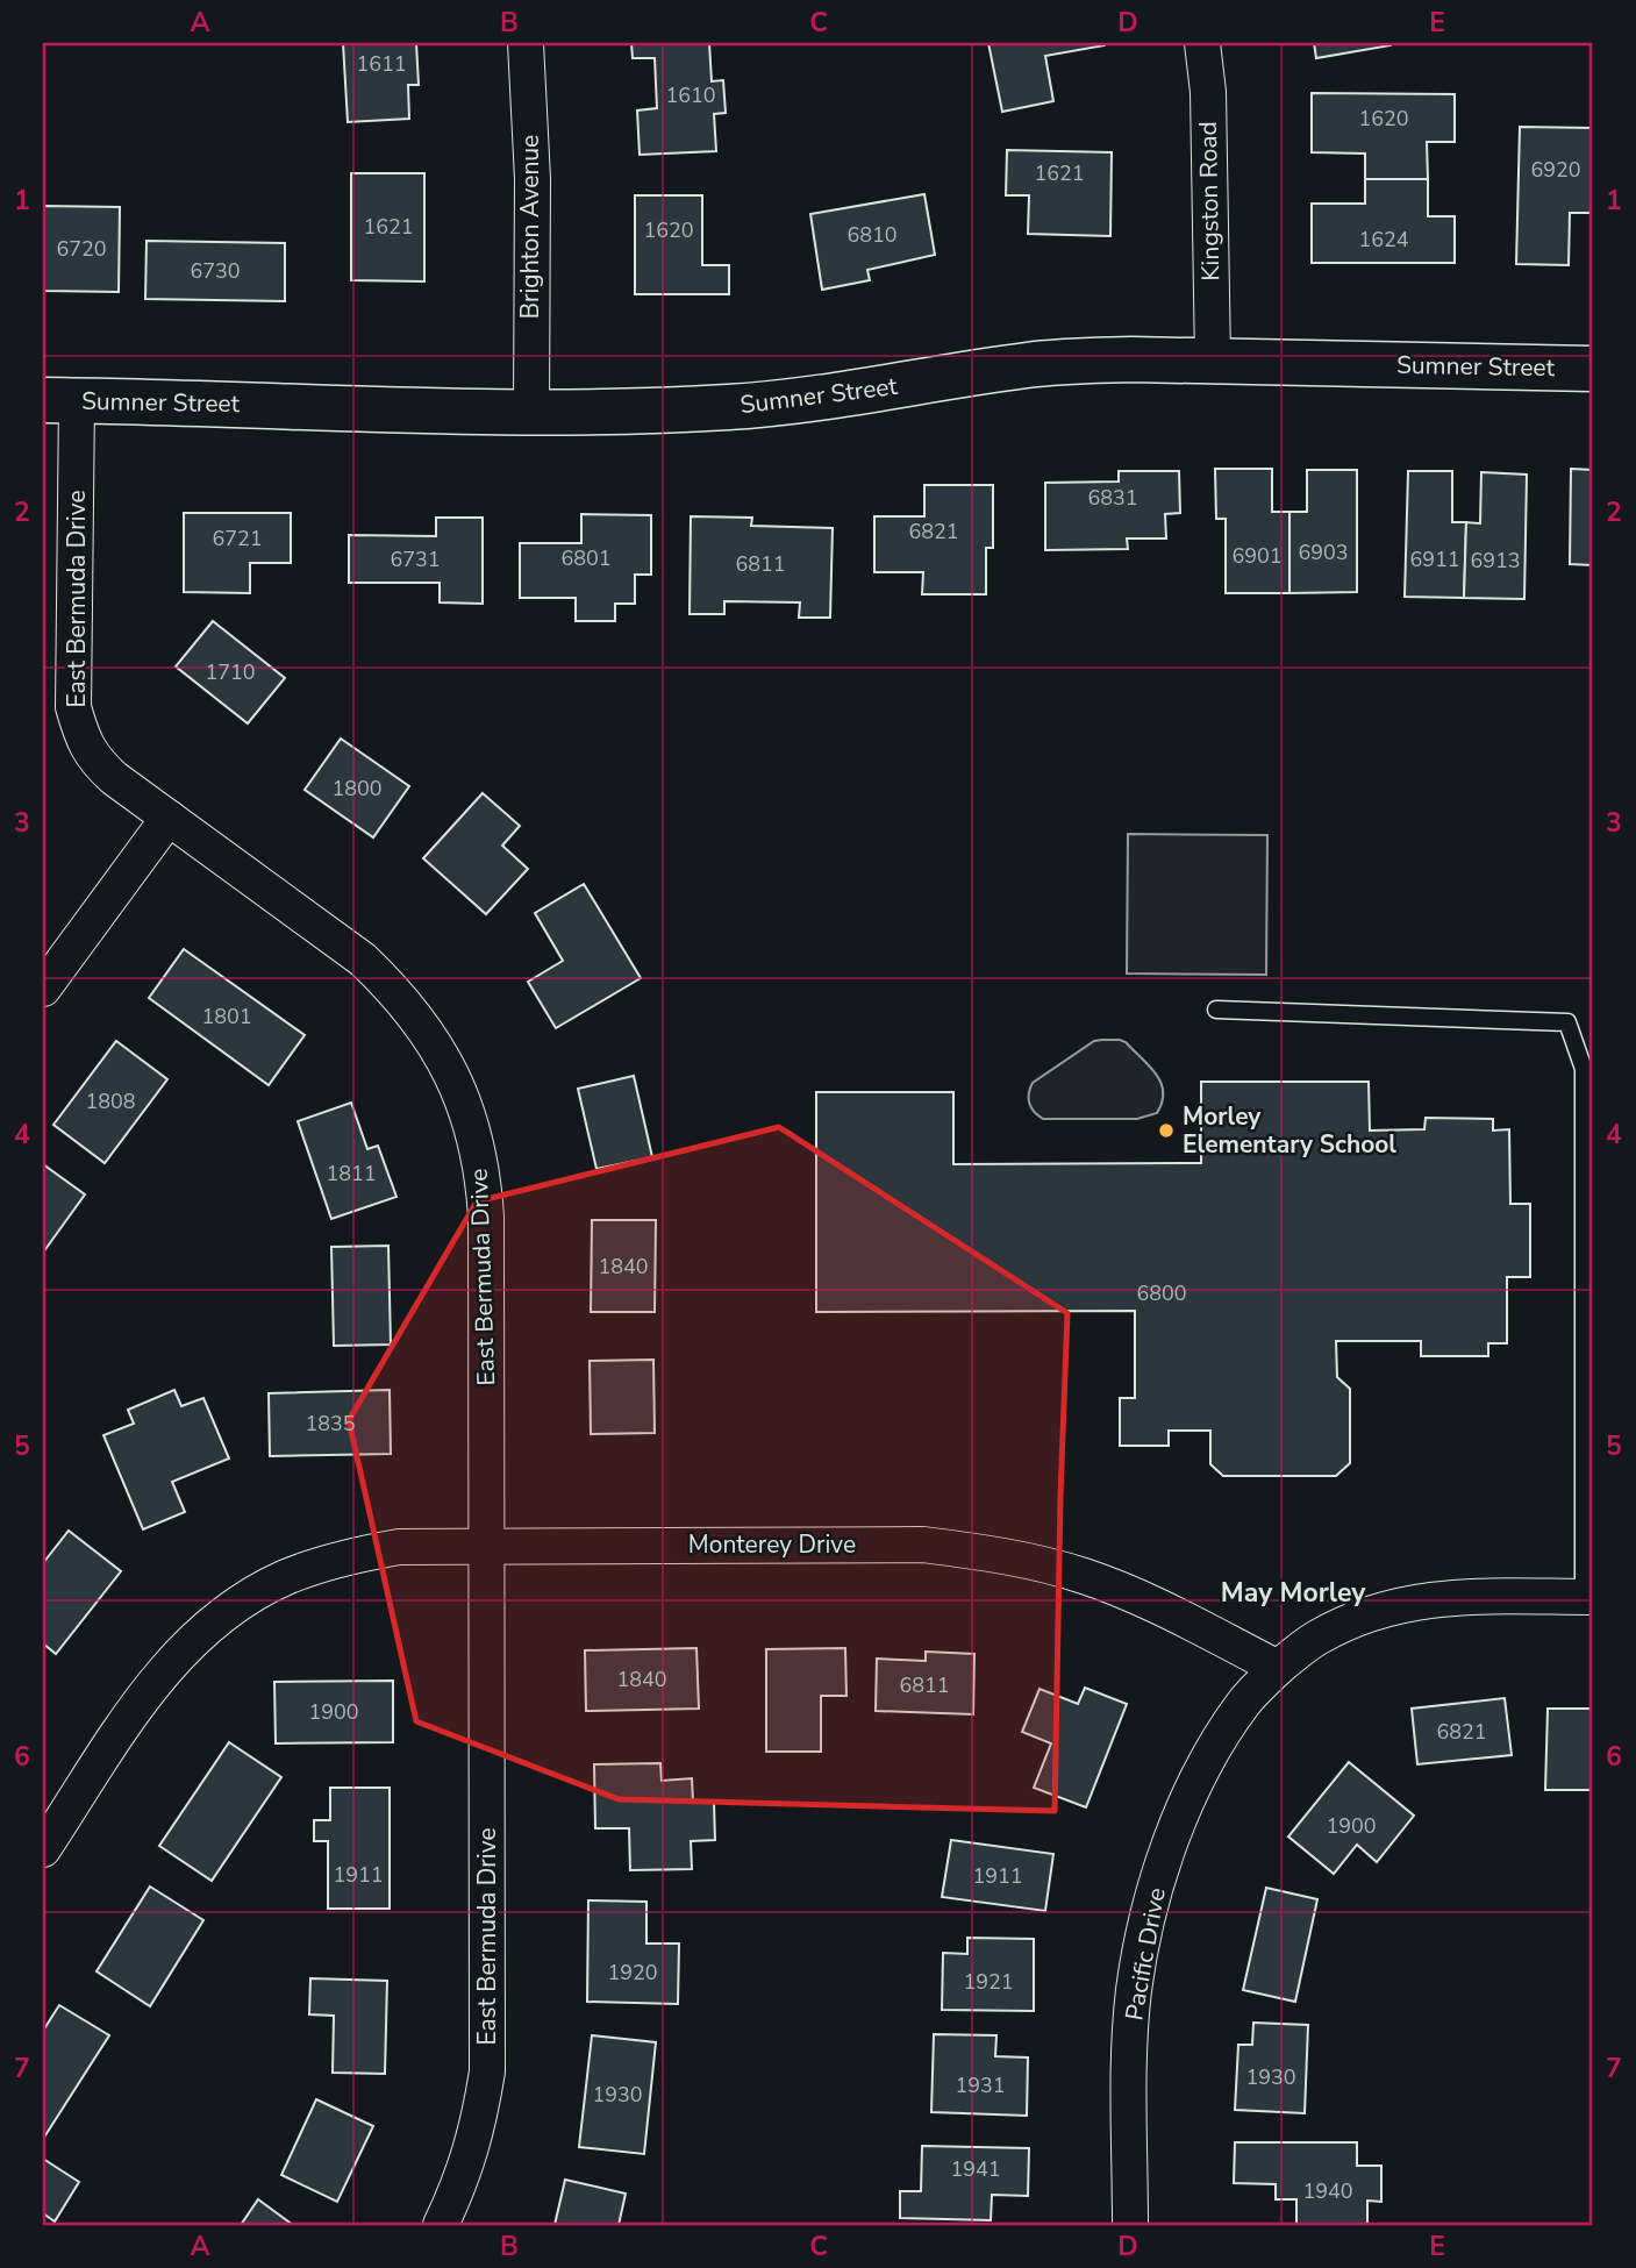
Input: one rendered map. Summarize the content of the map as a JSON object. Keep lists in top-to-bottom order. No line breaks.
{"streets":{"street":["Kingston Road","Brighton Avenue","Sumner Street","East Bermuda Drive","Monterey Drive","Pacific Drive"]},"crossings":[["Kingston Road","Sumner Street"],["Brighton Avenue","Sumner Street"],["Sumner Street","East Bermuda Drive"],["East Bermuda Drive","Monterey Drive"],["Monterey Drive","Pacific Drive"]],"districts":["May Morley"],"places":["Morley Elementary School"],"house_numbers":["1611","1610","1620","6920","1621","1621","1620","6810","1624","6720","6730","6831","6821","6721","6903","6901","6801","6731","6911","6913","6811","1710","1800","1801","1808","1811","1840","6800","1835","1840","6811","1900","6821","1900","1911","1911","1920","1921","1930","1931","1930","1941","1940"],"grid":{"columns":["A","B","C","D","E"],"rows":["1","2","3","4","5","6","7"]}}
